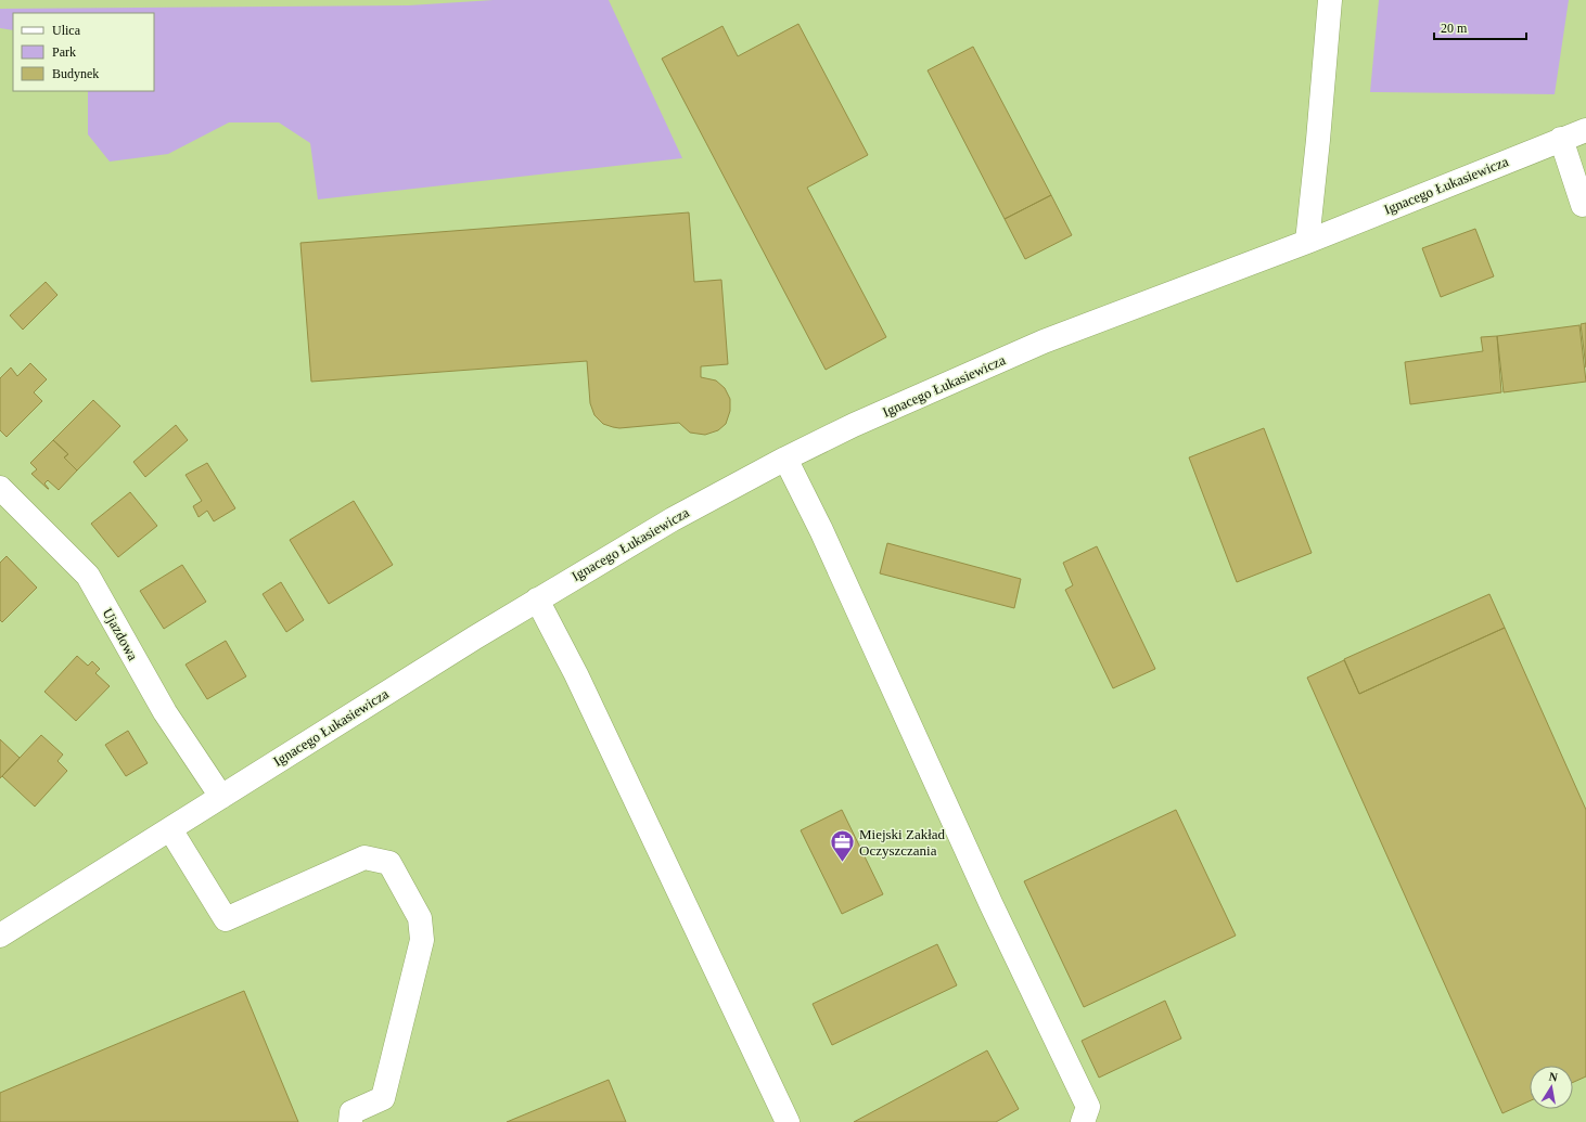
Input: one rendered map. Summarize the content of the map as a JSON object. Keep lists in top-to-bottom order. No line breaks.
{"streets":{"street":["Ignacego Łukasiewicza","Ujazdowa"]},"crossings":[["Ignacego Łukasiewicza","Ujazdowa"]],"places":{"office":["Miejski Zakład Oczyszczania"]},"legend":["Ulica","Park","Budynek"],"scale_bar":"20 m","north":"top"}
